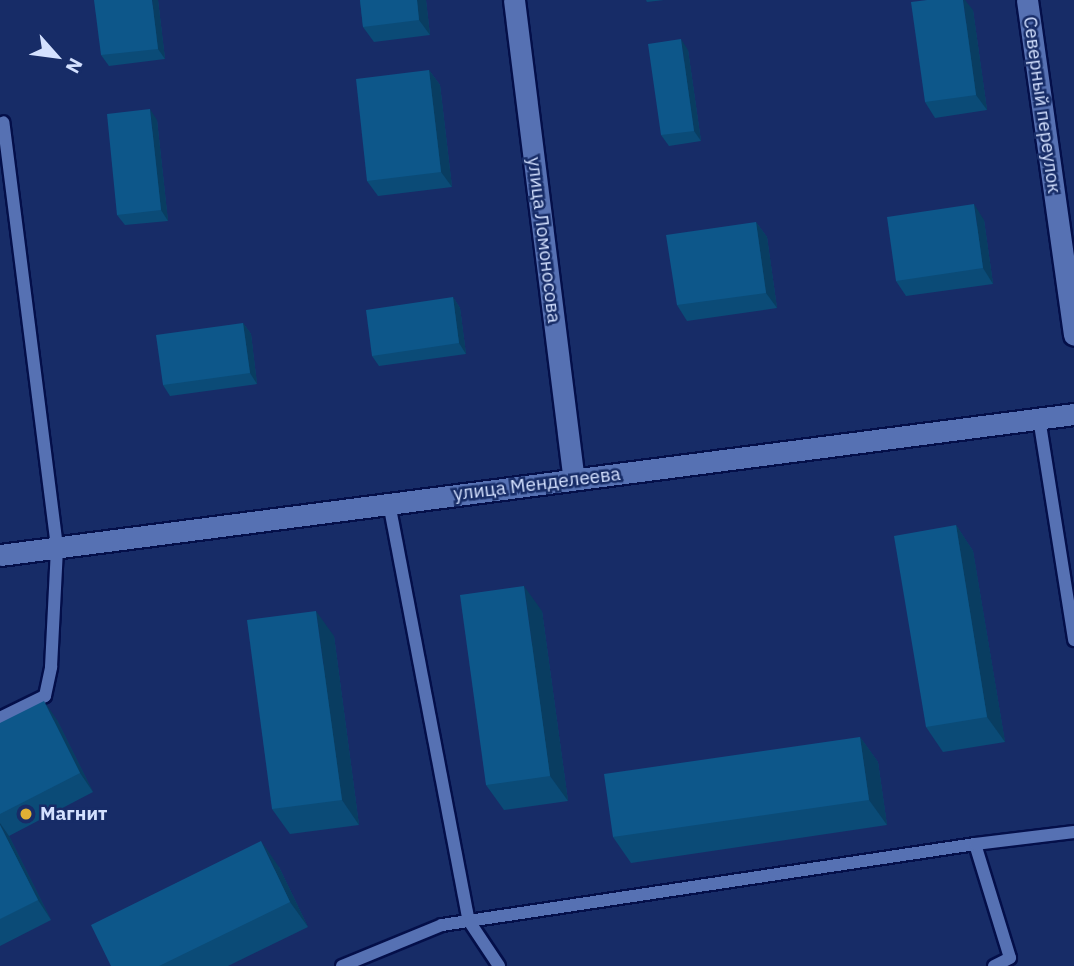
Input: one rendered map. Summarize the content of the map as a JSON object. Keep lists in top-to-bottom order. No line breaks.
{"streets":{"main road":["Северный переулок","улица Ломоносова","улица Менделеева"]},"crossings":[["улица Ломоносова","улица Менделеева"]],"places":["Магнит"],"north":"bottom right"}
